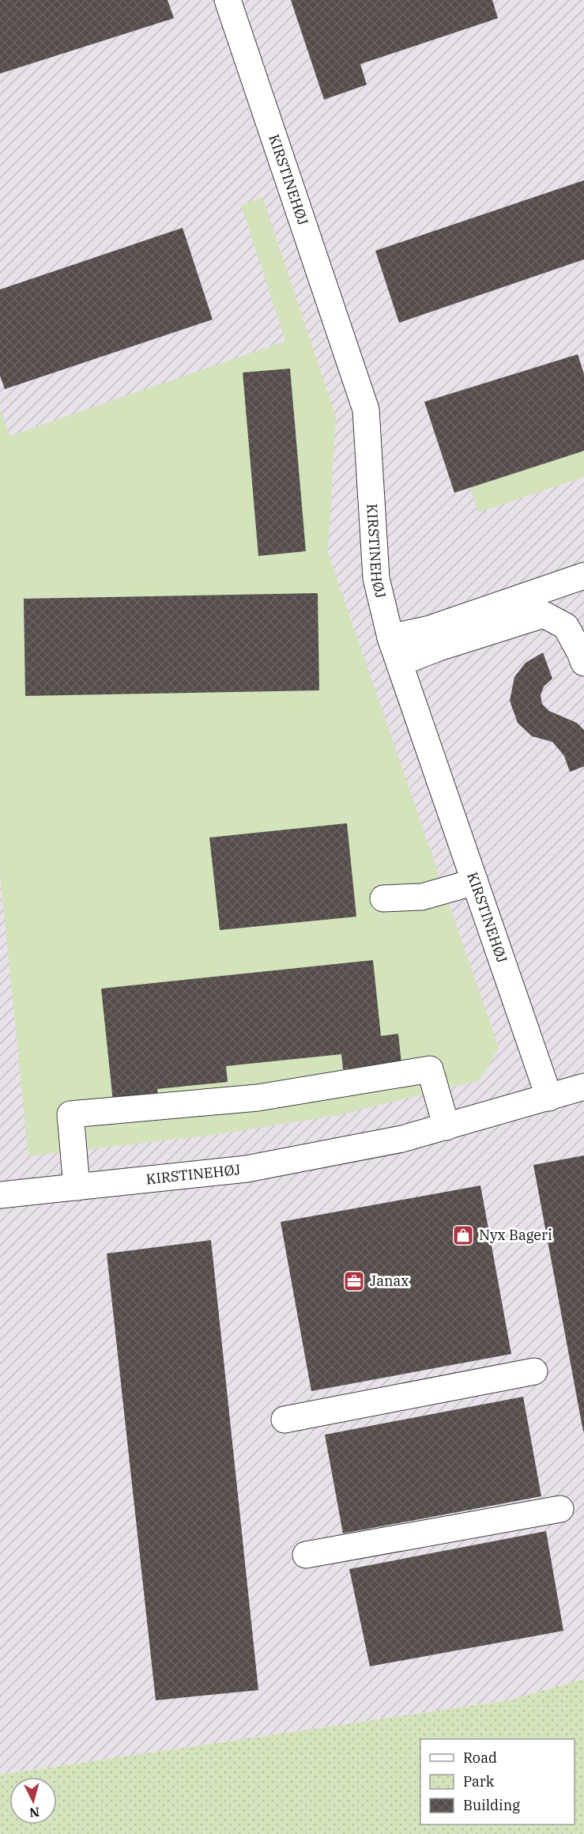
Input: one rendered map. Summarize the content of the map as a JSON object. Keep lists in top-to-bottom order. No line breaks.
{"streets":{"street":["KIRSTINEHØJ"]},"places":{"shop":["Nyx Bageri"],"office":["Janax"]},"legend":["Road","Park","Building"],"north":"bottom"}
